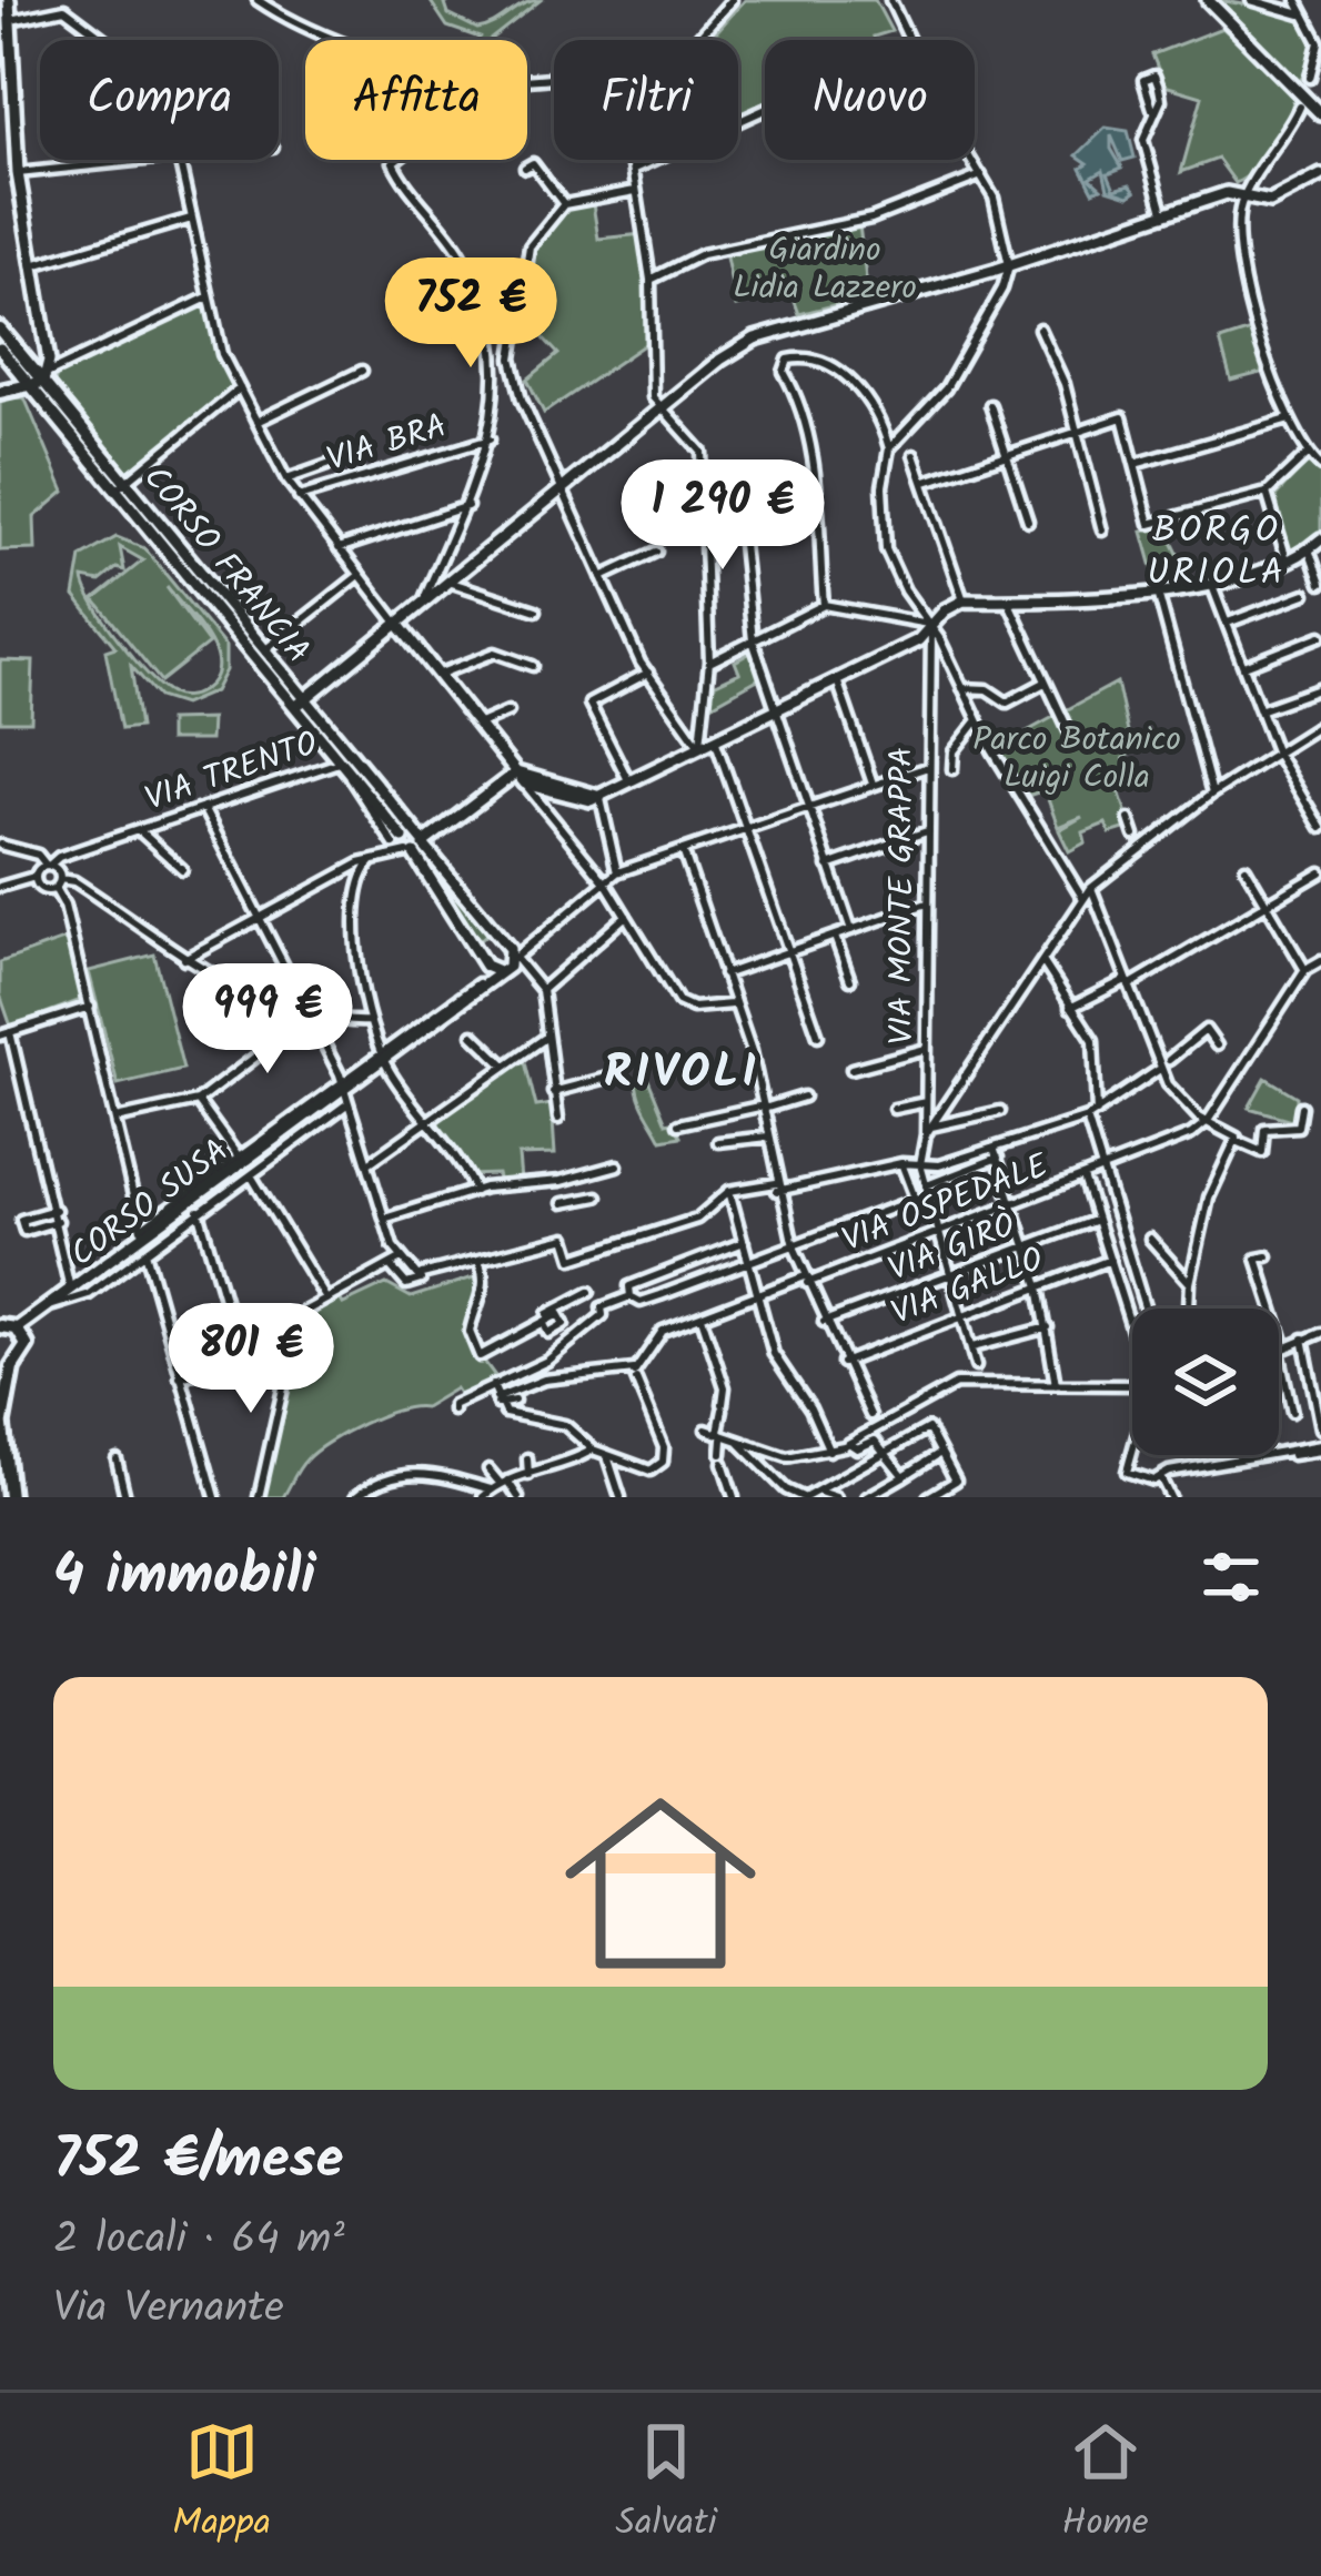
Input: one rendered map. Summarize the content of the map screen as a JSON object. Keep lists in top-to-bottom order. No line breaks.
{"streets":{"main road":["CORSO FRANCIA","CORSO SUSA"],"street":["VIA BRA","VIA TRENTO","VIA MONTE GRAPPA","VIA OSPEDALE","VIA GIRÒ","VIA GALLO"]},"crossings":[["CORSO FRANCIA","VIA TRENTO"],["CORSO FRANCIA","CORSO SUSA"]],"districts":["BORGO URIOLA","RIVOLI"],"parks":["Giardino Lidia Lazzero","Parco Botanico Luigi Colla"],"page":{"chip":["Compra","Affitta","Filtri","Nuovo"],"price":["752 €","1 290 €","999 €","801 €"],"heading":"4 immobili","list":[{"name":"752 €/mese","note":"2 locali · 64 m² · Via Vernante"}],"tabs":["Mappa","Salvati","Home"]}}
